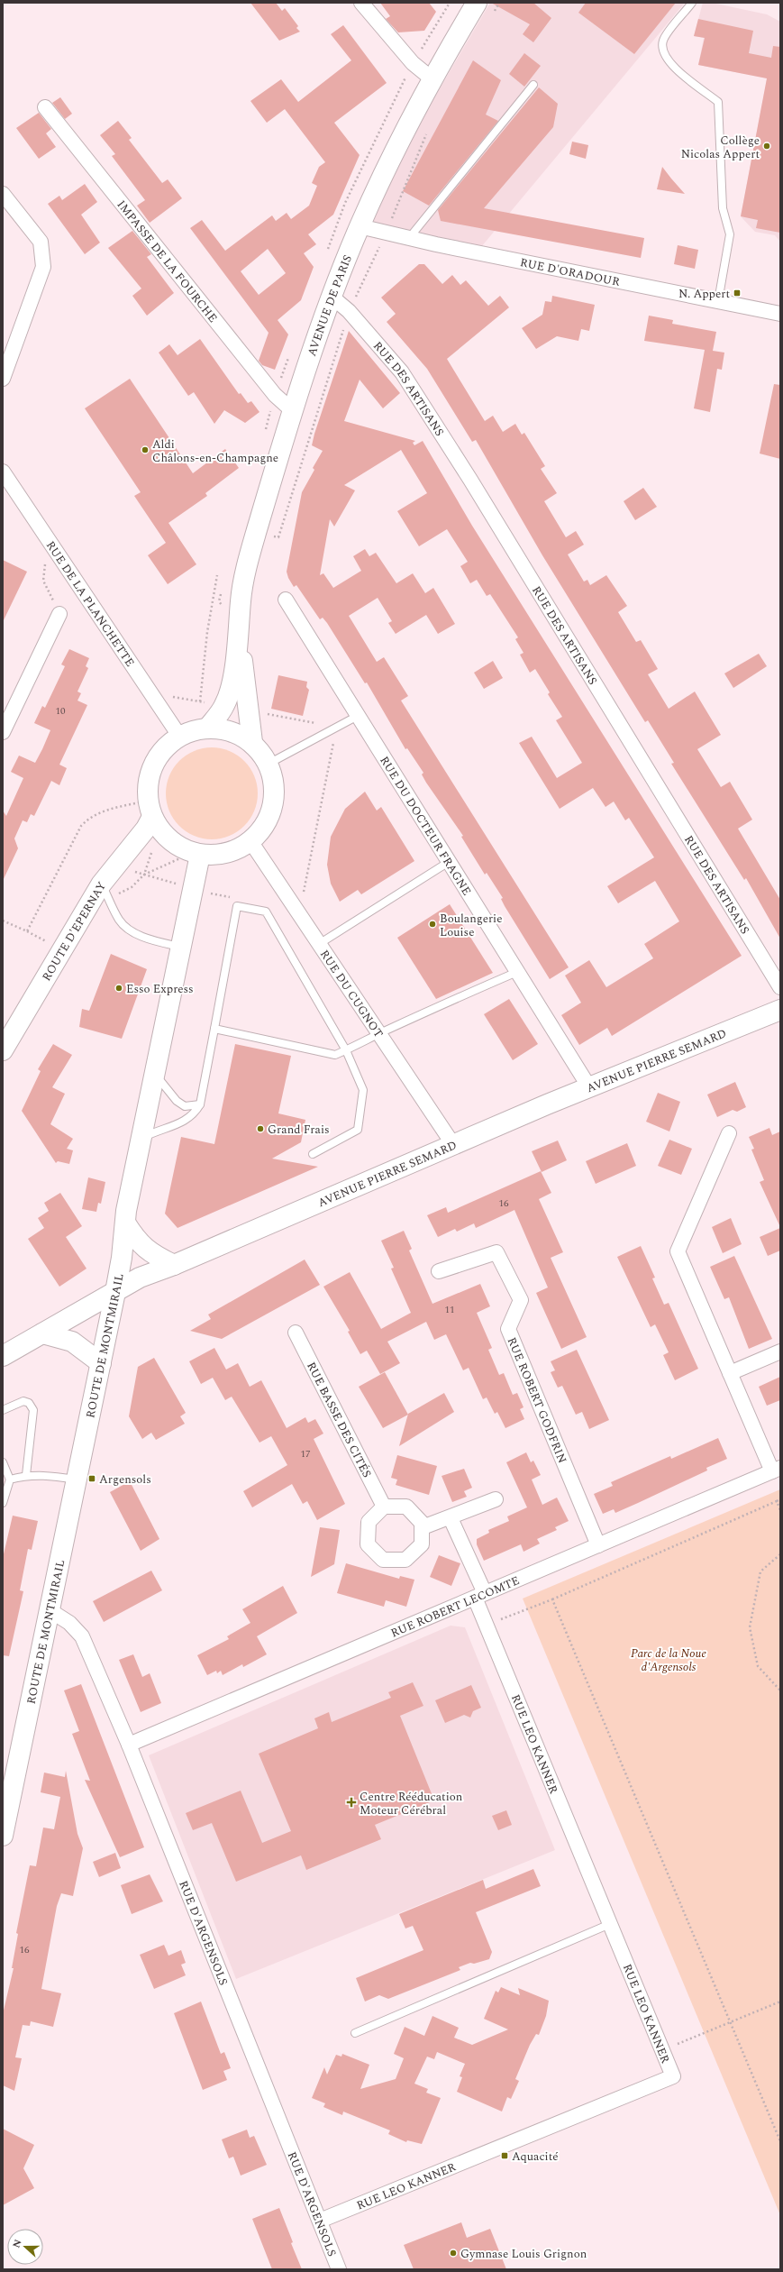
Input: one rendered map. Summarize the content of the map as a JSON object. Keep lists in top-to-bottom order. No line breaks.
{"streets":{"main road":["AVENUE DE PARIS","ROUTE D'EPERNAY","AVENUE PIERRE SEMARD","ROUTE DE MONTMIRAIL"],"street":["IMPASSE DE LA FOURCHE","RUE D'ORADOUR","RUE DES ARTISANS","RUE DE LA PLANCHETTE","RUE DU DOCTEUR FRAGNE","RUE DU CUGNOT","RUE ROBERT GODFRIN","RUE BASSE DES CITÉS","RUE ROBERT LECOMTE","RUE LEO KANNER","RUE D'ARGENSOLS"]},"crossings":[["IMPASSE DE LA FOURCHE","AVENUE DE PARIS"],["RUE D'ORADOUR","AVENUE DE PARIS"],["AVENUE DE PARIS","RUE DES ARTISANS"],["AVENUE DE PARIS","RUE DE LA PLANCHETTE"],["AVENUE DE PARIS","ROUTE D'EPERNAY"],["AVENUE DE PARIS","RUE DU CUGNOT"],["AVENUE DE PARIS","ROUTE DE MONTMIRAIL"],["RUE DE LA PLANCHETTE","ROUTE D'EPERNAY"],["RUE DE LA PLANCHETTE","RUE DU CUGNOT"],["RUE DE LA PLANCHETTE","ROUTE DE MONTMIRAIL"],["RUE DU DOCTEUR FRAGNE","AVENUE PIERRE SEMARD"],["ROUTE D'EPERNAY","RUE DU CUGNOT"],["ROUTE D'EPERNAY","ROUTE DE MONTMIRAIL"],["RUE DU CUGNOT","AVENUE PIERRE SEMARD"],["RUE DU CUGNOT","ROUTE DE MONTMIRAIL"],["AVENUE PIERRE SEMARD","ROUTE DE MONTMIRAIL"],["ROUTE DE MONTMIRAIL","RUE D'ARGENSOLS"],["RUE ROBERT GODFRIN","RUE ROBERT LECOMTE"],["RUE ROBERT LECOMTE","RUE LEO KANNER"],["RUE ROBERT LECOMTE","RUE D'ARGENSOLS"],["RUE LEO KANNER","RUE D'ARGENSOLS"]],"parks":["Parc de la Noue d'Argensols"],"places":{"other":["Collège Nicolas Appert","Aldi Châlons-en-Champagne","Boulangerie Louise","Esso Express","Grand Frais","Gymnase Louis Grignon"],"transit":["N. Appert","Argensols","Aquacité"],"health":["Centre Rééducation Moteur Cérébral"]},"house_numbers":["10","16","11","17","16"],"north":"left"}
